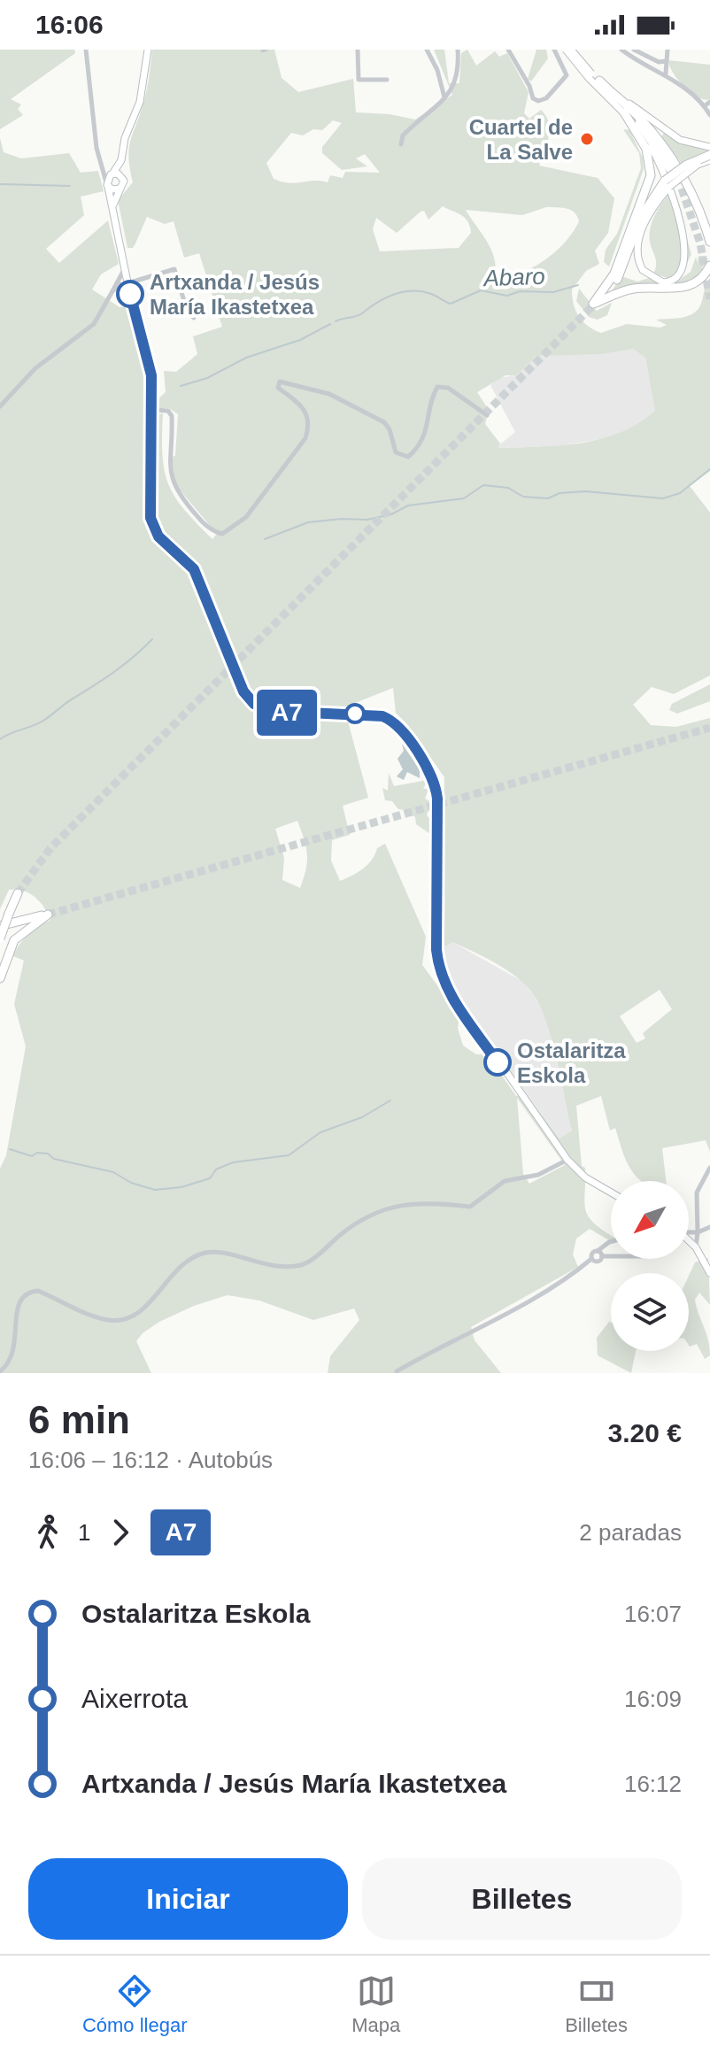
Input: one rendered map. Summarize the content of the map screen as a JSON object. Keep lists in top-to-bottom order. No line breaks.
{"water":["Abaro"],"places":["Cuartel de La Salve","Artxanda / Jesús María Ikastetxea","Ostalaritza Eskola"],"lines":["bus line A7"],"north":"bottom left","page":{"status":"16:06","on_map":"A7","heading":["6 min","16:06 – 16:12 · Autobús","3.20 €"],"legs":["1","A7","2 paradas"],"list":[{"name":"Ostalaritza Eskola","value":"16:07"},{"name":"Aixerrota","value":"16:09"},{"name":"Artxanda / Jesús María Ikastetxea","value":"16:12"}],"buttons":["Iniciar","Billetes"],"tabs":["Cómo llegar","Mapa","Billetes"]}}
